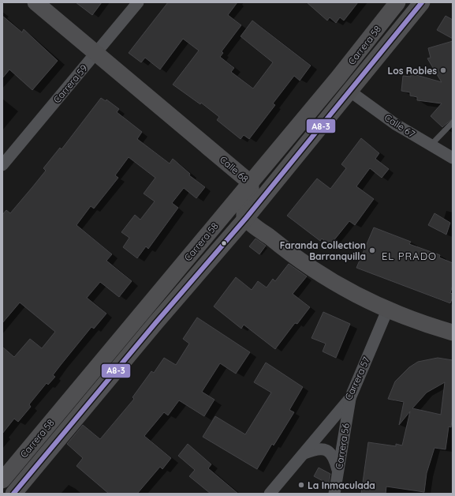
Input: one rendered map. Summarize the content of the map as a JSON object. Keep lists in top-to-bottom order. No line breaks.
{"streets":{"street":["Carrera 58","Carrera 59","Calle 67","Calle 68","Carrera 57","Carrera 56"]},"crossings":[["Carrera 58","Calle 67"],["Carrera 58","Calle 68"],["Carrera 59","Calle 68"],["Carrera 57","Carrera 56"]],"districts":["EL PRADO"],"places":["Los Robles","Faranda Collection Barranquilla","La Inmaculada"],"lines":["transit line A8-3"]}
